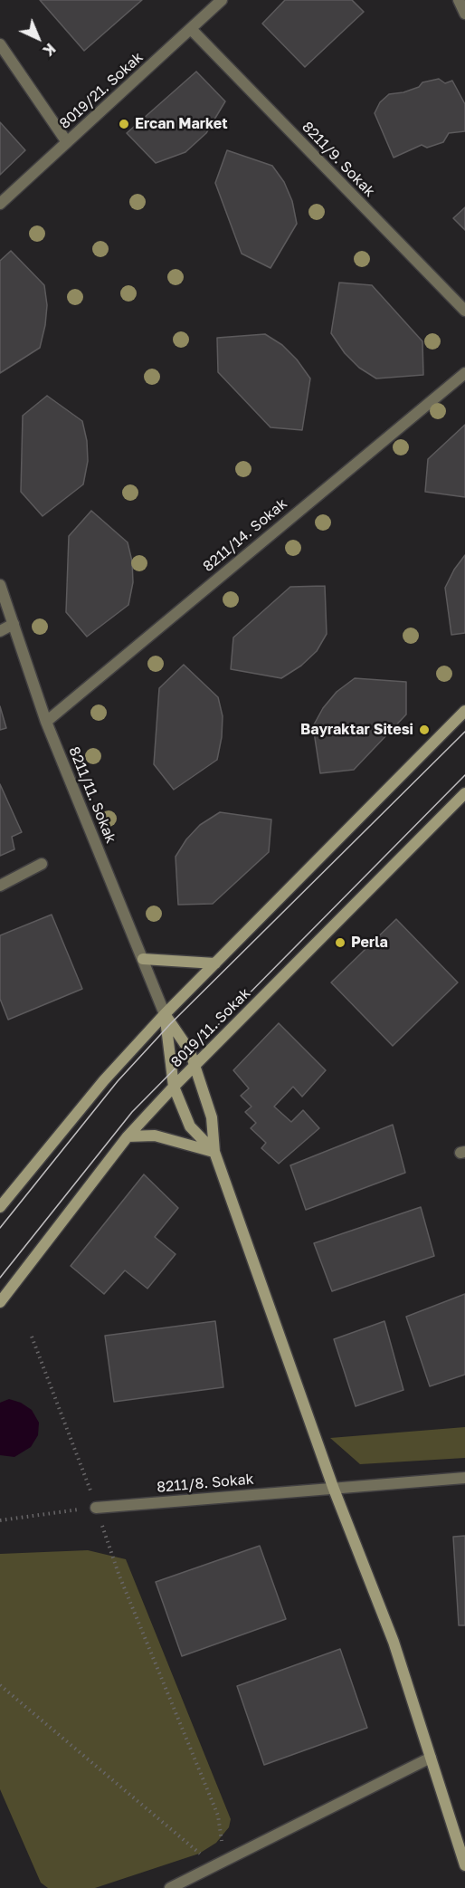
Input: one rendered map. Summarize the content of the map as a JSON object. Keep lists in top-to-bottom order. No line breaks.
{"streets":{"street":["8019/21. Sokak","8211/9. Sokak","8211/14. Sokak","8211/11. Sokak","8019/11. Sokak","8211/8. Sokak"]},"crossings":[["8019/21. Sokak","8211/9. Sokak"],["8211/14. Sokak","8211/11. Sokak"],["8211/11. Sokak","8019/11. Sokak"]],"places":["Ercan Market","Bayraktar Sitesi","Perla"],"north":"bottom right"}
